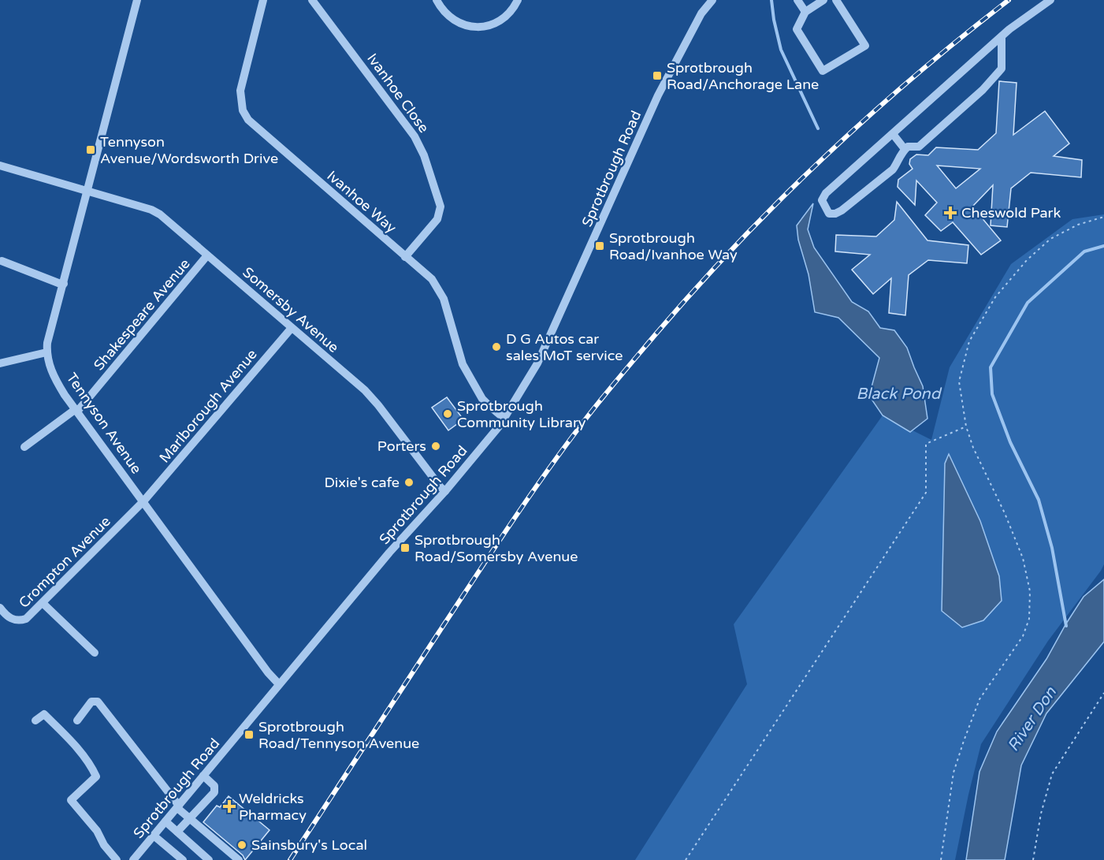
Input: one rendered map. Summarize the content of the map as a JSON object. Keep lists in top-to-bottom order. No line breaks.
{"streets":{"street":["Ivanhoe Close","Sprotbrough Road","Ivanhoe Way","Somersby Avenue","Shakespeare Avenue","Marlborough Avenue","Tennyson Avenue","Crompton Avenue"]},"crossings":[["Ivanhoe Close","Ivanhoe Way"],["Sprotbrough Road","Ivanhoe Way"],["Sprotbrough Road","Somersby Avenue"],["Sprotbrough Road","Tennyson Avenue"],["Somersby Avenue","Shakespeare Avenue"],["Somersby Avenue","Marlborough Avenue"],["Somersby Avenue","Tennyson Avenue"],["Shakespeare Avenue","Tennyson Avenue"],["Marlborough Avenue","Tennyson Avenue"],["Marlborough Avenue","Crompton Avenue"],["Tennyson Avenue","Crompton Avenue"]],"water":["Black Pond","River Don"],"places":{"transit":["Sprotbrough Road/Anchorage Lane","Tennyson Avenue/Wordsworth Drive","Sprotbrough Road/Ivanhoe Way","Sprotbrough Road/Somersby Avenue","Sprotbrough Road/Tennyson Avenue"],"health":["Cheswold Park","Weldricks Pharmacy"],"other":["D G Autos car sales MoT service","Sprotbrough Community Library","Porters","Dixie's cafe","Sainsbury's Local"]}}
